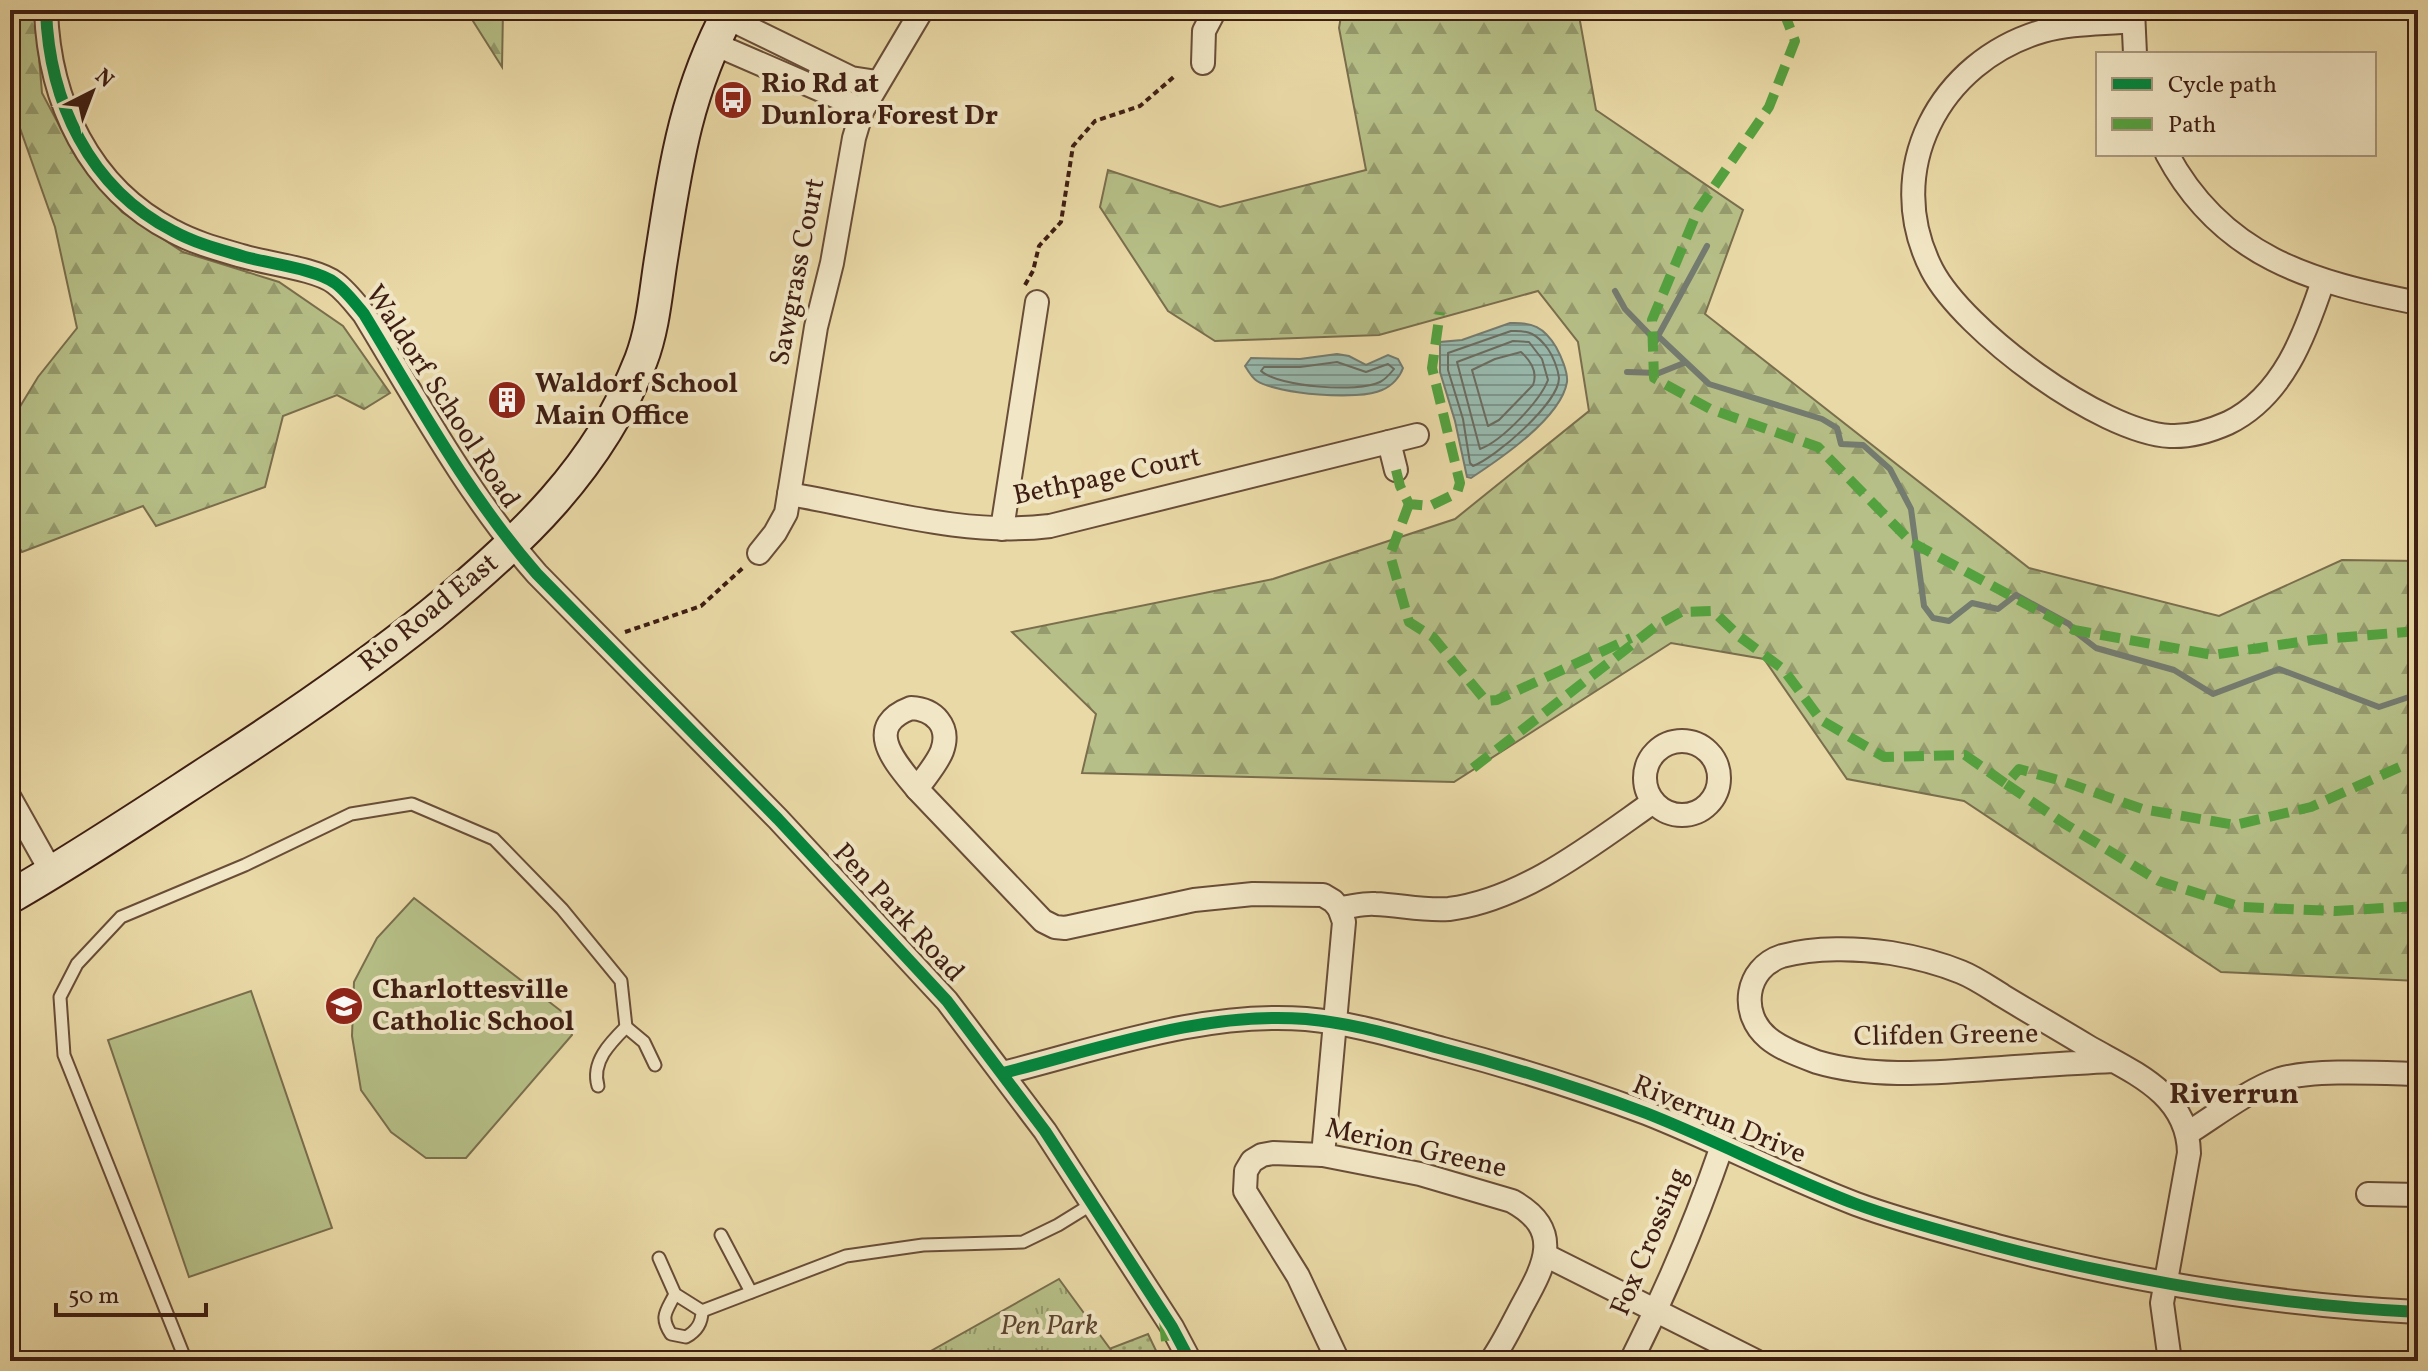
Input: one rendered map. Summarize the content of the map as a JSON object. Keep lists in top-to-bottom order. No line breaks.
{"streets":{"street":["Sawgrass Court","Waldorf School Road","Bethpage Court","Rio Road East","Pen Park Road","Clifden Greene","Riverrun Drive","Merion Greene","Fox Crossing"]},"crossings":[["Sawgrass Court","Bethpage Court"],["Waldorf School Road","Rio Road East"],["Waldorf School Road","Pen Park Road"],["Rio Road East","Pen Park Road"],["Pen Park Road","Riverrun Drive"],["Riverrun Drive","Fox Crossing"]],"districts":["Riverrun"],"parks":["Pen Park"],"places":{"bus stop":["Rio Rd at Dunlora Forest Dr"],"building":["Waldorf School Main Office"],"school or university":["Charlottesville Catholic School"]},"legend":["Cycle path","Path"],"scale_bar":"50 m","north":"top right"}
